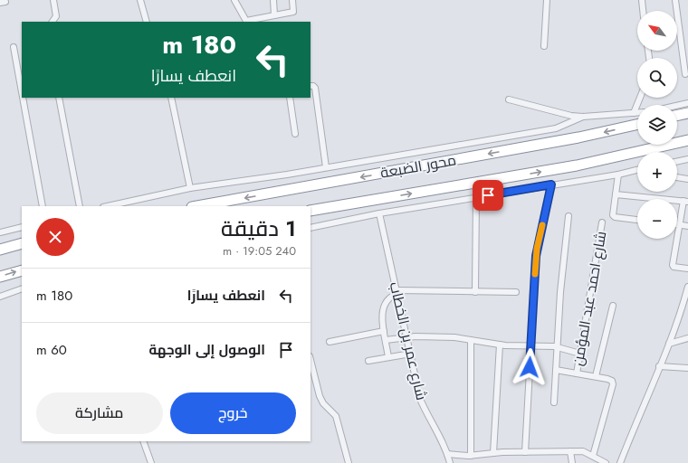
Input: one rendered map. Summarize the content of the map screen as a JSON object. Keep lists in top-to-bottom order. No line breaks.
{"streets":{"highway":["محور الضبعة"],"street":["شارع احمد عبد المؤمن","شارع عمر بن الخطاب"]},"north":"top left","page":{"map_buttons":["+","−"],"turn":["180 m","انعطف يسارًا"],"heading":["1 دقيقة","240 m · 19:05"],"list":[{"name":"انعطف يسارًا","value":"180 m"},{"name":"الوصول إلى الوجهة","value":"60 m"}],"buttons":["خروج","مشاركة"]}}
